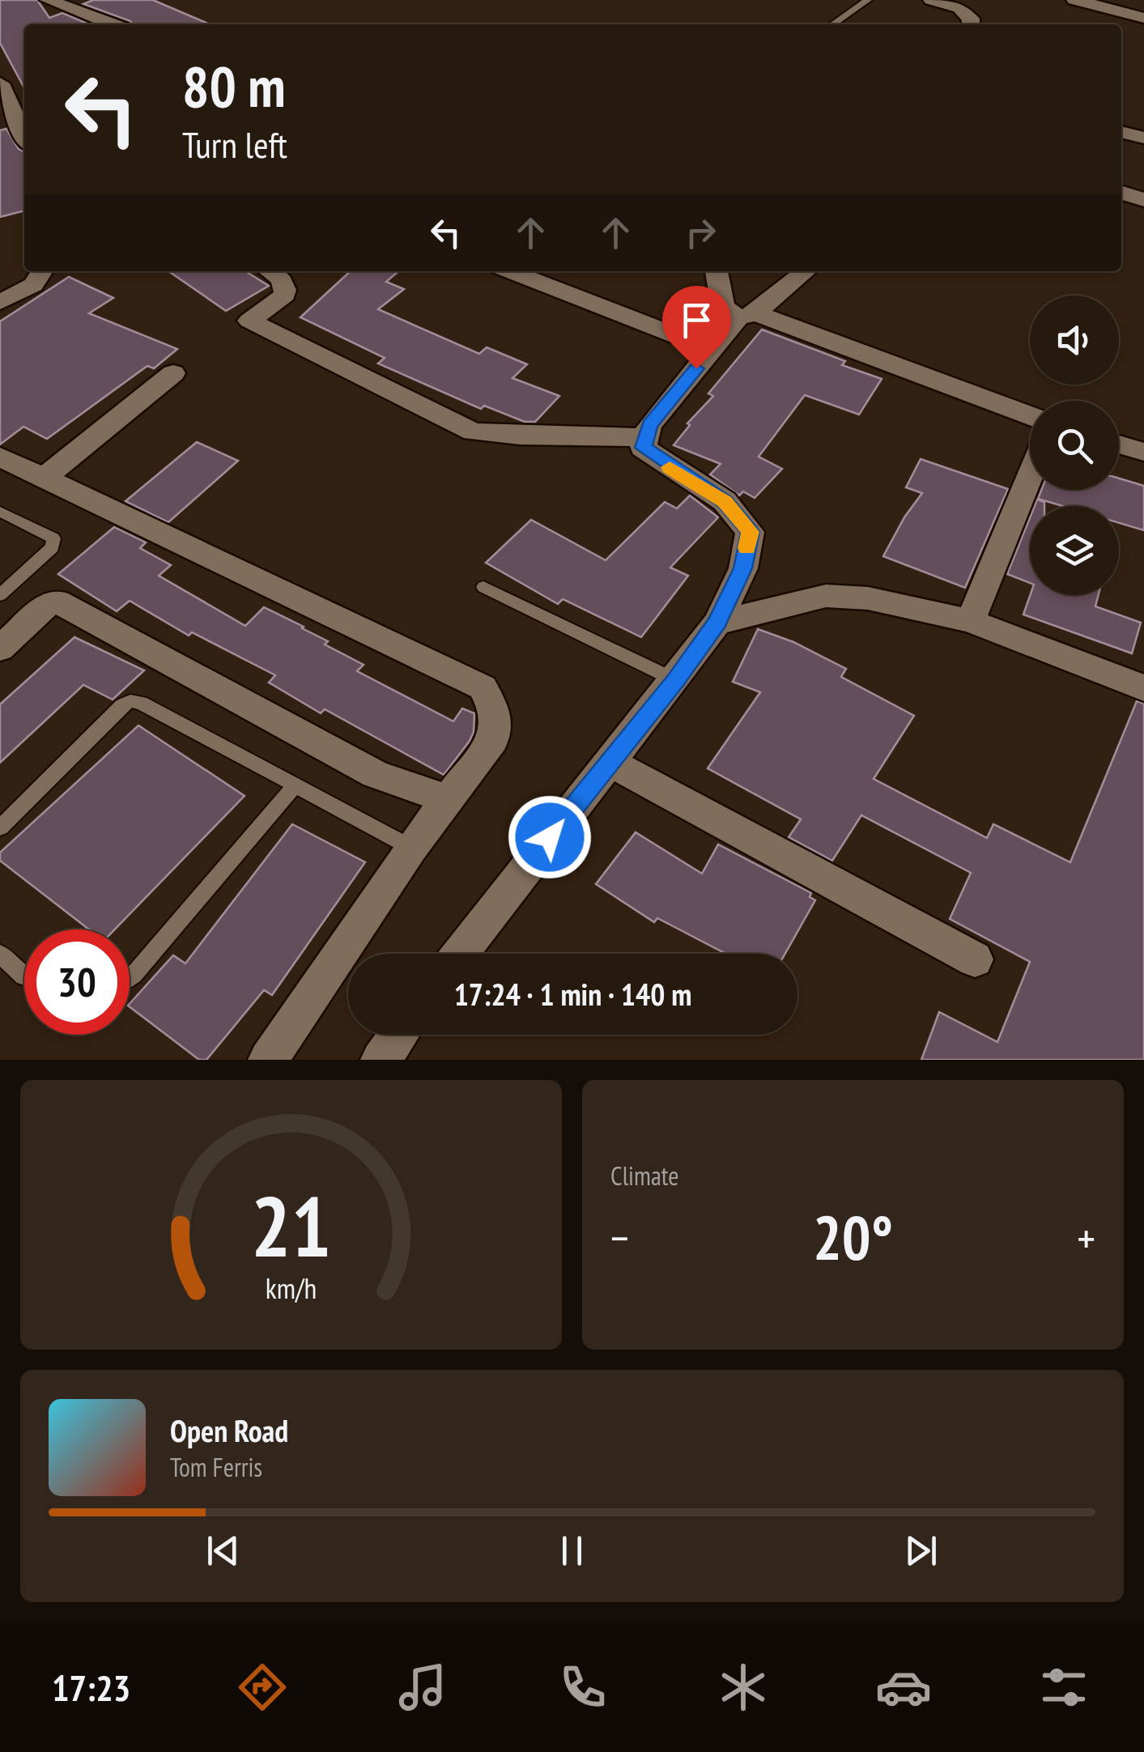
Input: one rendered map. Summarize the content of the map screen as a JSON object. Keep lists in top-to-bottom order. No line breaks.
{"page":{"turn":["80 m","Turn left"],"limit":"30","trip":"17:24 · 1 min · 140 m","tile":"Climate","heat":["−","20°","+"],"song":["Open Road","Tom Ferris"],"tabs":"17:23","gauge":["21","km/h"]}}
